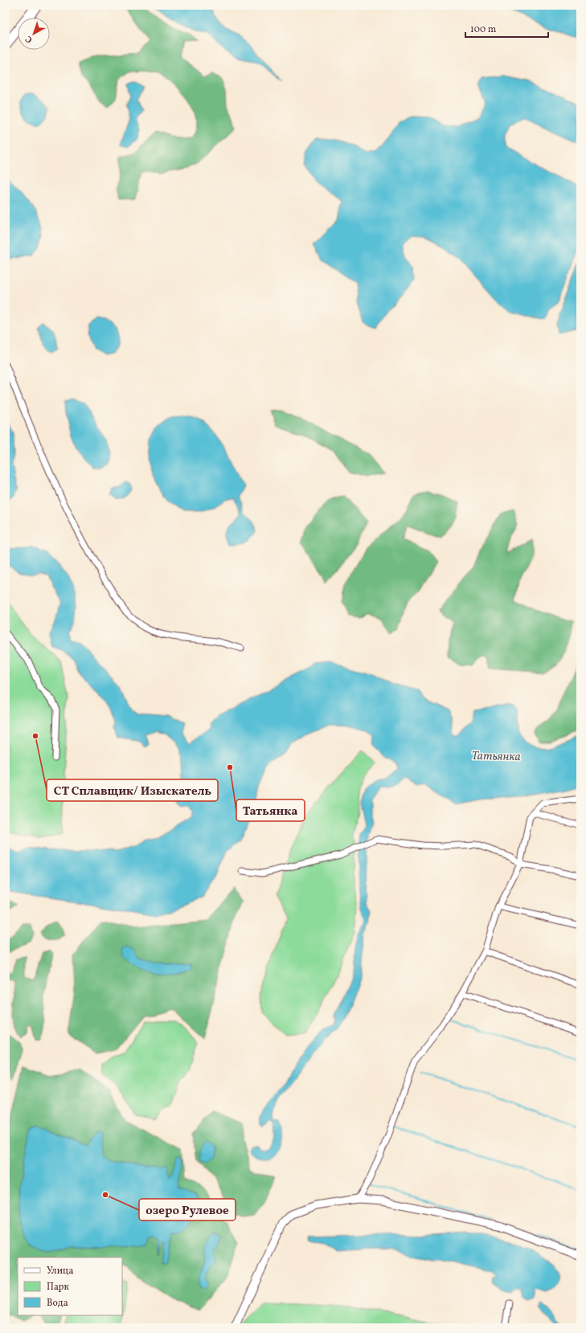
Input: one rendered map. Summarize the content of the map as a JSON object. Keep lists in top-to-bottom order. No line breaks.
{"water":["Татьянка"],"places":["СТ Сплавщик/ Изыскатель","Татьянка","озеро Рулевое"],"legend":["Улица","Парк","Вода"],"scale_bar":"100 m","north":"bottom left"}
